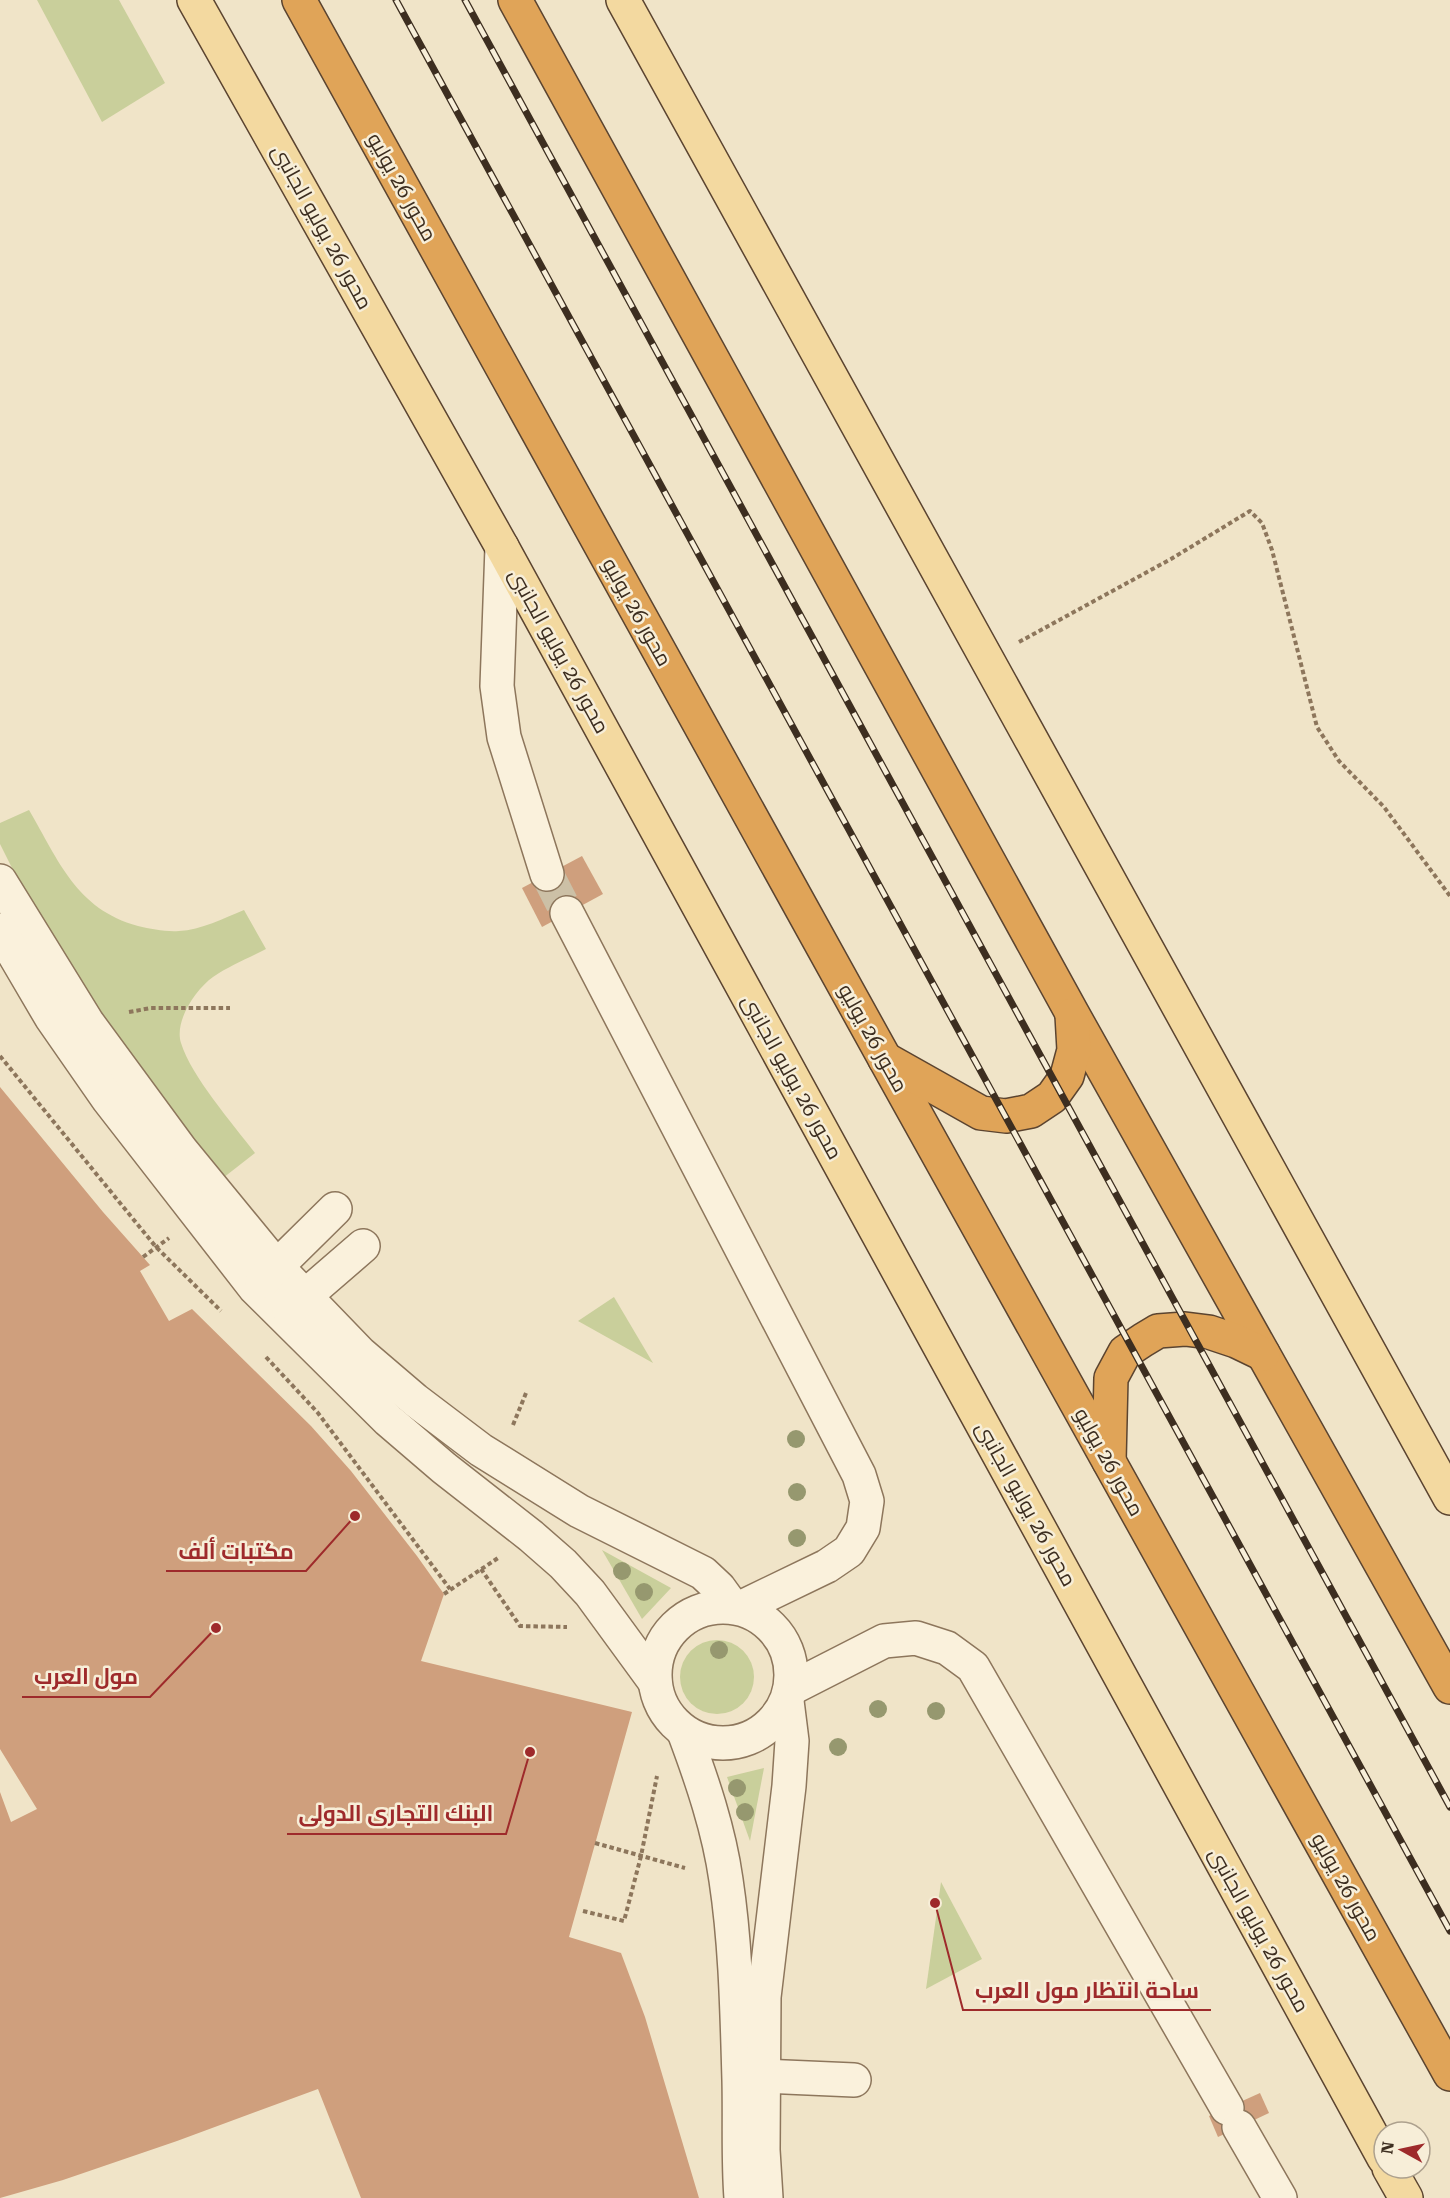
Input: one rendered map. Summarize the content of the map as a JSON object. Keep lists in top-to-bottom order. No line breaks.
{"streets":{"highway":["محور 26 يوليو"],"main road":["محور 26 يوليو الجانبى"]},"places":["مكتبات ألف","مول العرب","البنك التجارى الدولى","ساحة انتظار مول العرب"],"north":"left"}
